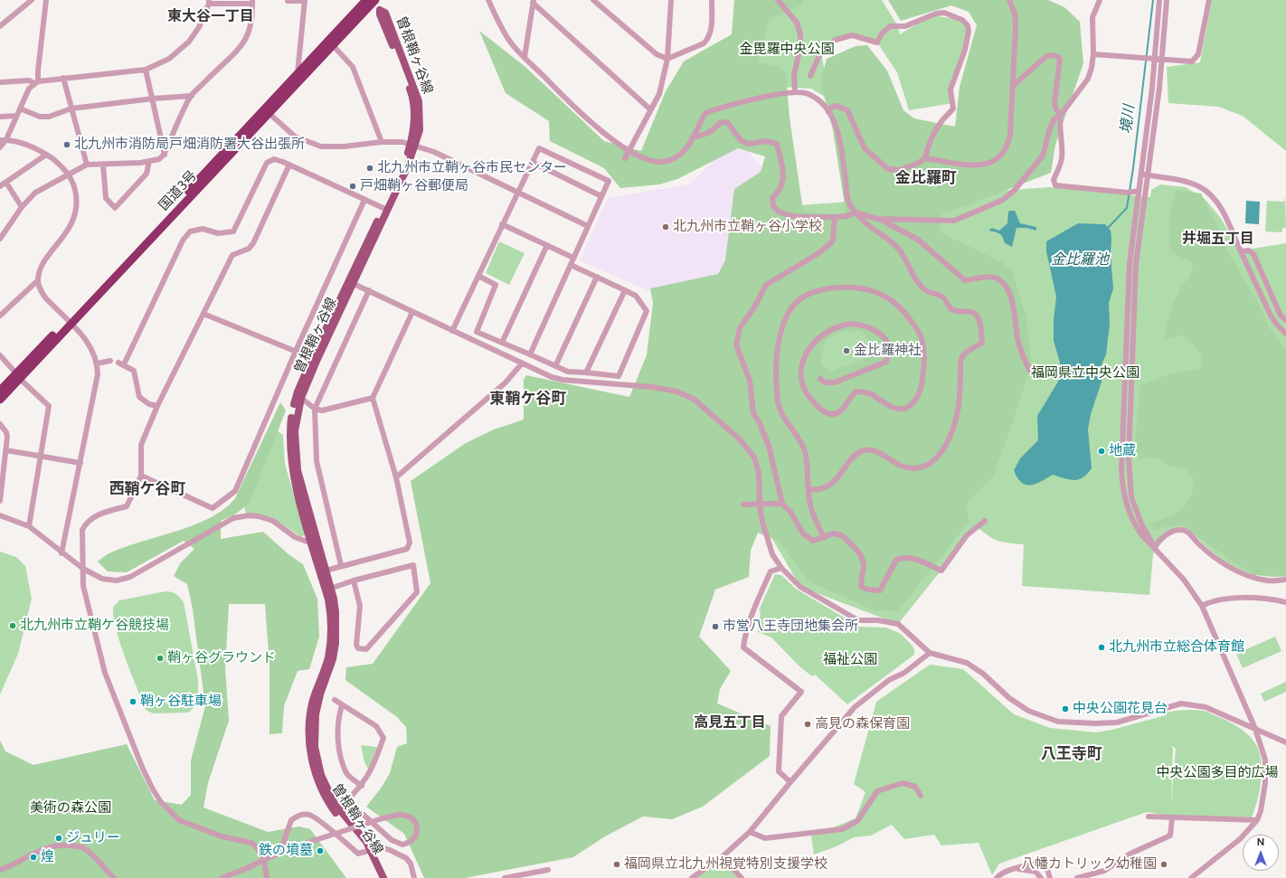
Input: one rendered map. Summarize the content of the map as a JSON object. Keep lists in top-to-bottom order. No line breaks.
{"streets":{"highway":["国道3号"],"main road":["曽根鞘ヶ谷線"]},"districts":["東大谷一丁目","金比羅町","井堀五丁目","東鞘ケ谷町","西鞘ケ谷町","高見五丁目","八王寺町"],"water":["境川","金比羅池"],"parks":["金毘羅中央公園","福岡県立中央公園","福祉公園","中央公園多目的広場","美術の森公園"],"places":["北九州市消防局戸畑消防署大谷出張所","北九州市立鞘ヶ谷市民センター","戸畑鞘ヶ谷郵便局","北九州市立鞘ヶ谷小学校","金比羅神社","地蔵","北九州市立鞘ケ谷競技場","市営八王寺団地集会所","北九州市立総合体育館","鞘ヶ谷グラウンド","鞘ヶ谷駐車場","中央公園花見台","高見の森保育園","ジュリー","鉄の墳墓","煌","福岡県立北九州視覚特別支援学校","八幡カトリック幼稚園"],"north":"top"}
